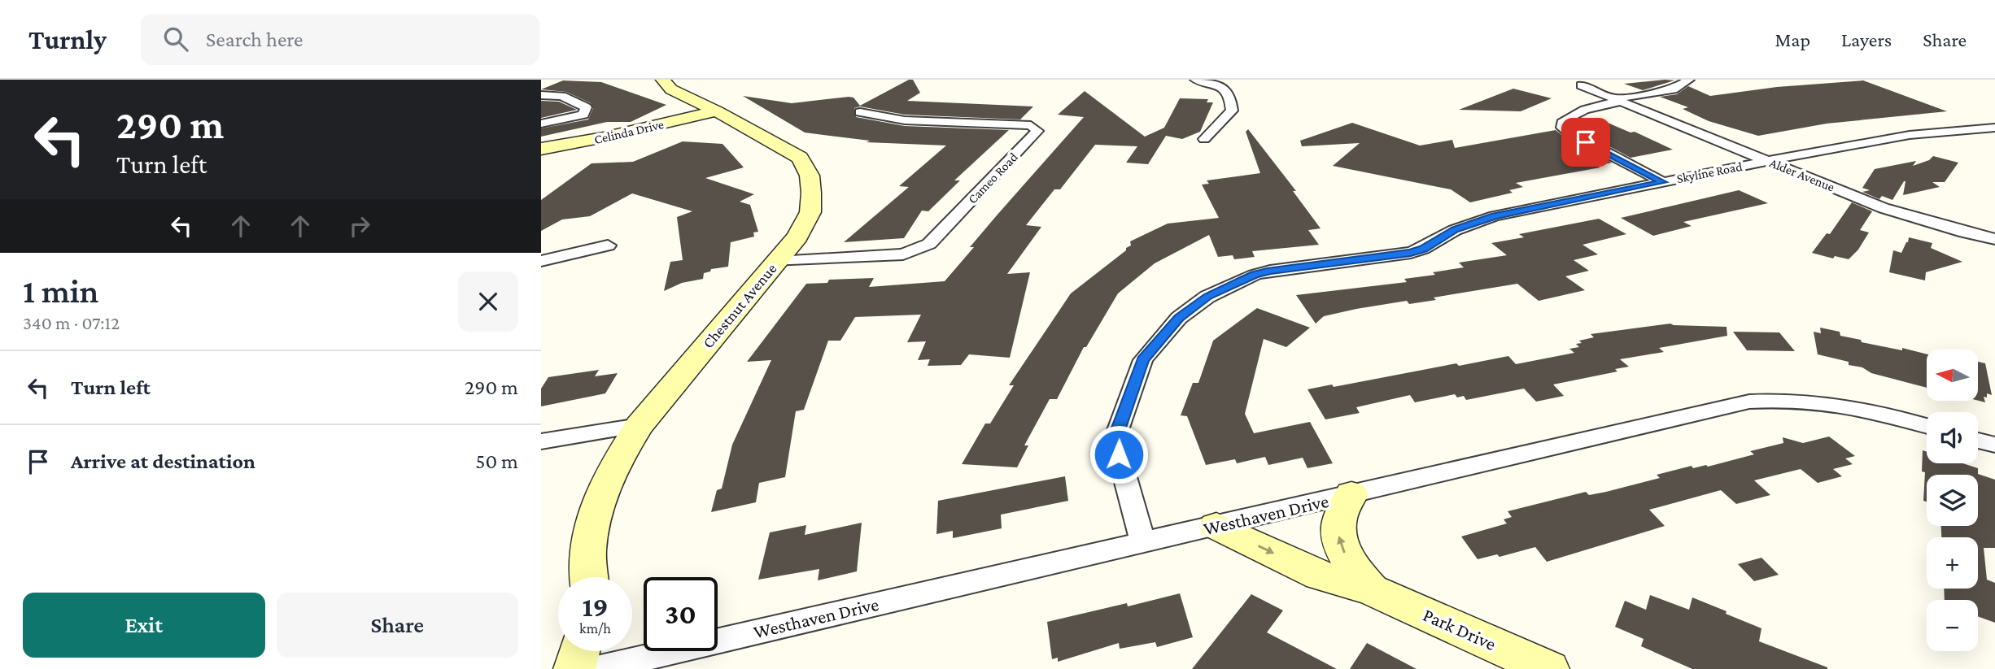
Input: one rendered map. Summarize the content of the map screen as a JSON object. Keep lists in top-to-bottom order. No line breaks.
{"streets":{"main road":["Celinda Drive","Chestnut Avenue","Park Drive"],"street":["Skyline Road","Alder Avenue","Cameo Road","Westhaven Drive"]},"crossings":[["Celinda Drive","Chestnut Avenue"],["Skyline Road","Alder Avenue"],["Skyline Road","Westhaven Drive"],["Cameo Road","Chestnut Avenue"],["Westhaven Drive","Park Drive"]],"north":"left","page":{"header":"Turnly","search":"Search here","nav":["Map","Layers","Share"],"turn":["290 m","Turn left"],"heading":["1 min","340 m · 07:12"],"list":[{"name":"Turn left","value":"290 m"},{"name":"Arrive at destination","value":"50 m"}],"map_buttons":["+","−"],"speed":"19 km/h","limit":"30","buttons":["Exit","Share"]}}
